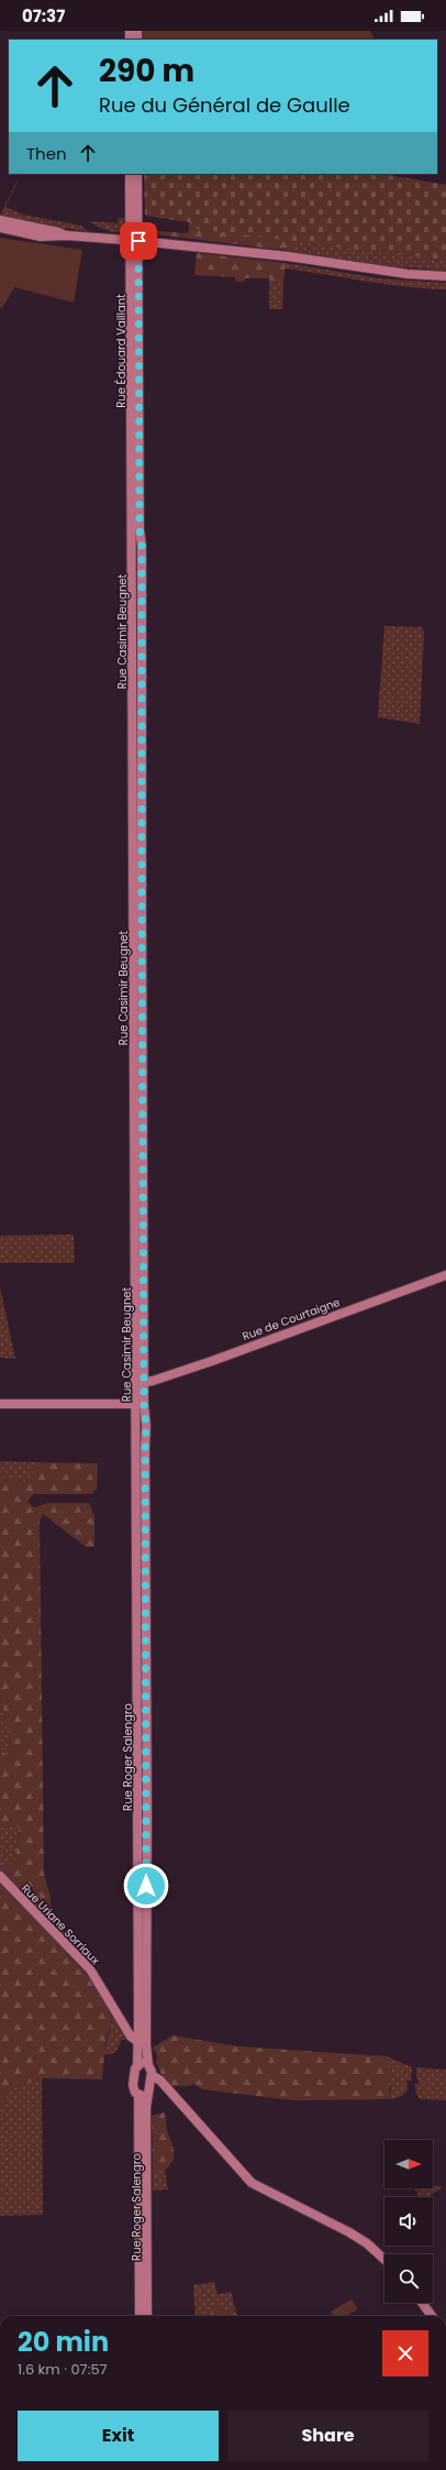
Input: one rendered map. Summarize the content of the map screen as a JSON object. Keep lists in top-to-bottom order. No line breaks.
{"streets":{"main road":["Rue Édouard Vaillant","Rue Casimir Beugnet","Rue de Courtaigne","Rue Roger Salengro","Rue Uriane Sorriaux"]},"crossings":[["Rue Édouard Vaillant","Rue Casimir Beugnet"],["Rue Casimir Beugnet","Rue de Courtaigne"],["Rue Casimir Beugnet","Rue Roger Salengro"],["Rue Roger Salengro","Rue Uriane Sorriaux"]],"north":"right","page":{"status":"07:37","turn":["290 m","Rue du Général de Gaulle"],"then":"Then","heading":["20 min","1.6 km · 07:57"],"buttons":["Exit","Share"]}}
